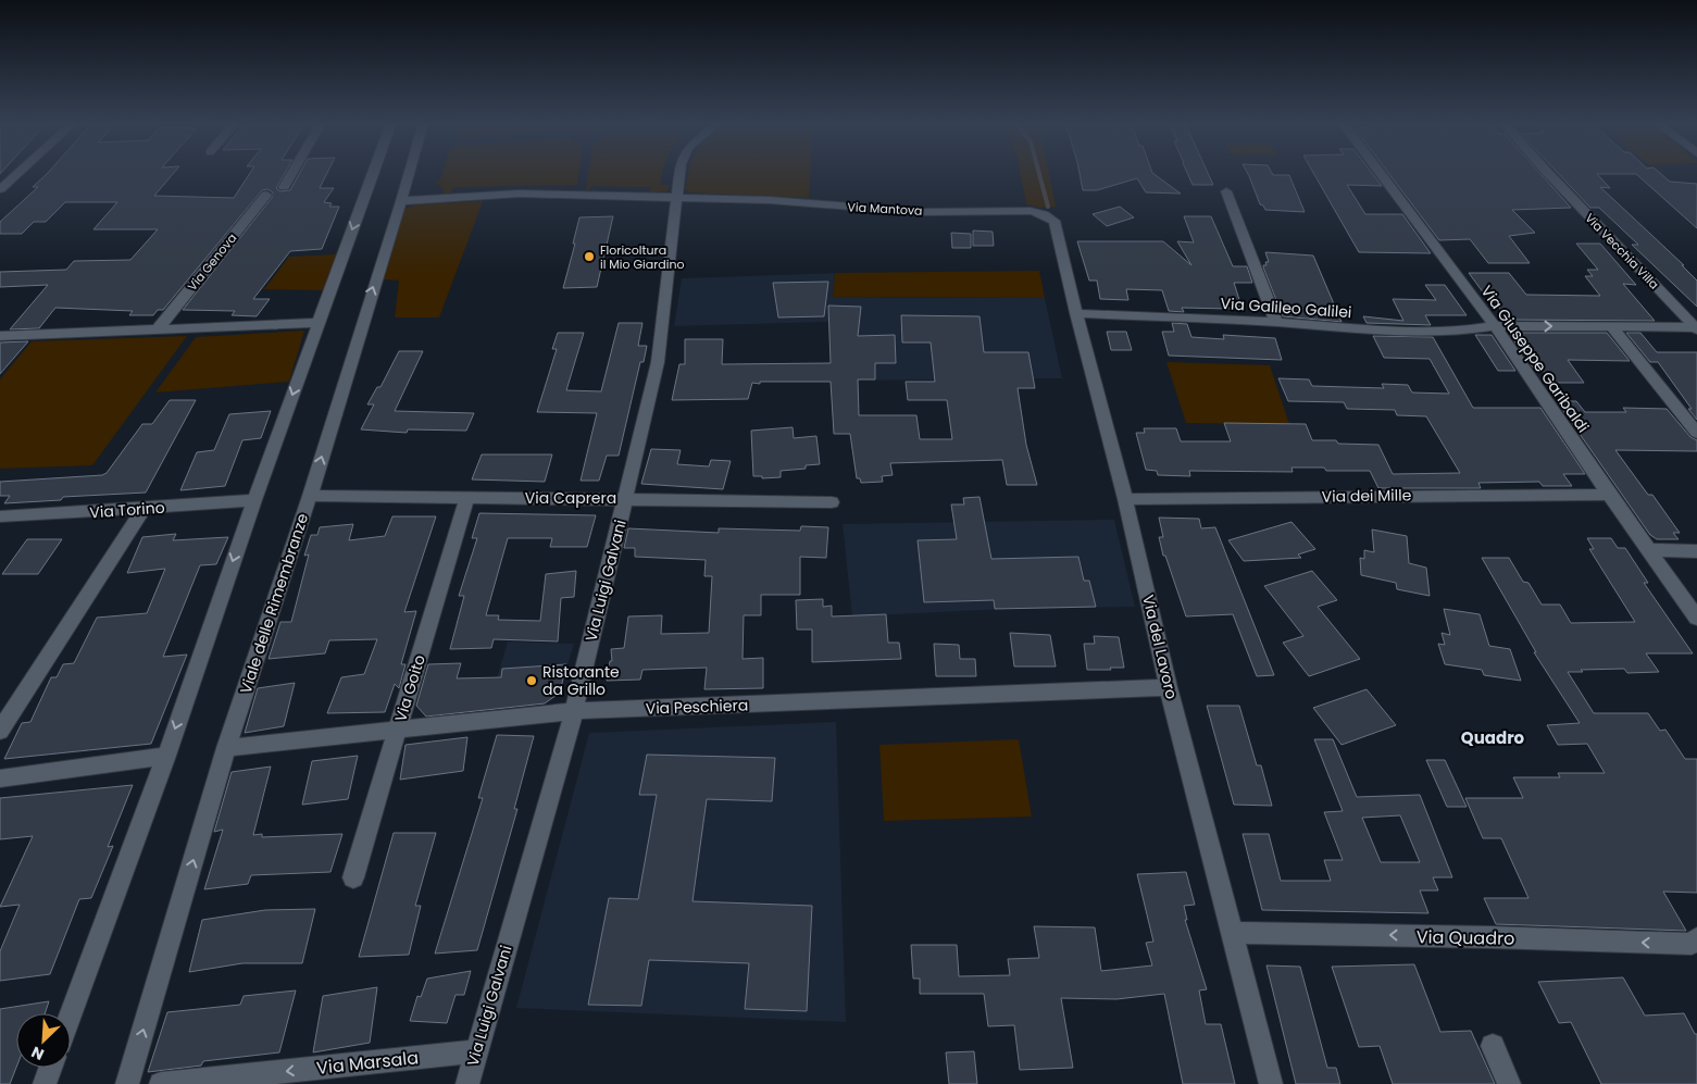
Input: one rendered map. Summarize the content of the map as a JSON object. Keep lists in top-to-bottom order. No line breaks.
{"streets":{"street":["Via Mantova","Via Vecchia Villa","Via Genova","Via Galileo Galilei","Via Giuseppe Garibaldi","Via dei Mille","Via Caprera","Via Torino","Via Luigi Galvani","Viale delle Rimembranze","Via del Lavoro","Via Goito","Via Peschiera","Via Quadro","Via Marsala"]},"crossings":[["Via Mantova","Via Luigi Galvani"],["Via Mantova","Viale delle Rimembranze"],["Via Mantova","Via del Lavoro"],["Via Vecchia Villa","Via Galileo Galilei"],["Via Galileo Galilei","Via Giuseppe Garibaldi"],["Via Galileo Galilei","Via del Lavoro"],["Via Giuseppe Garibaldi","Via dei Mille"],["Via dei Mille","Via del Lavoro"],["Via Caprera","Via Luigi Galvani"],["Via Caprera","Viale delle Rimembranze"],["Via Caprera","Via Goito"],["Via Luigi Galvani","Via Peschiera"],["Via Luigi Galvani","Via Marsala"],["Viale delle Rimembranze","Via Peschiera"],["Via del Lavoro","Via Peschiera"],["Via del Lavoro","Via Quadro"],["Via Goito","Via Peschiera"]],"one_way":["Via Quadro","Via Marsala"],"districts":["Quadro"],"places":["Floricoltura il Mio Giardino","Ristorante da Grillo"],"north":"bottom left"}
